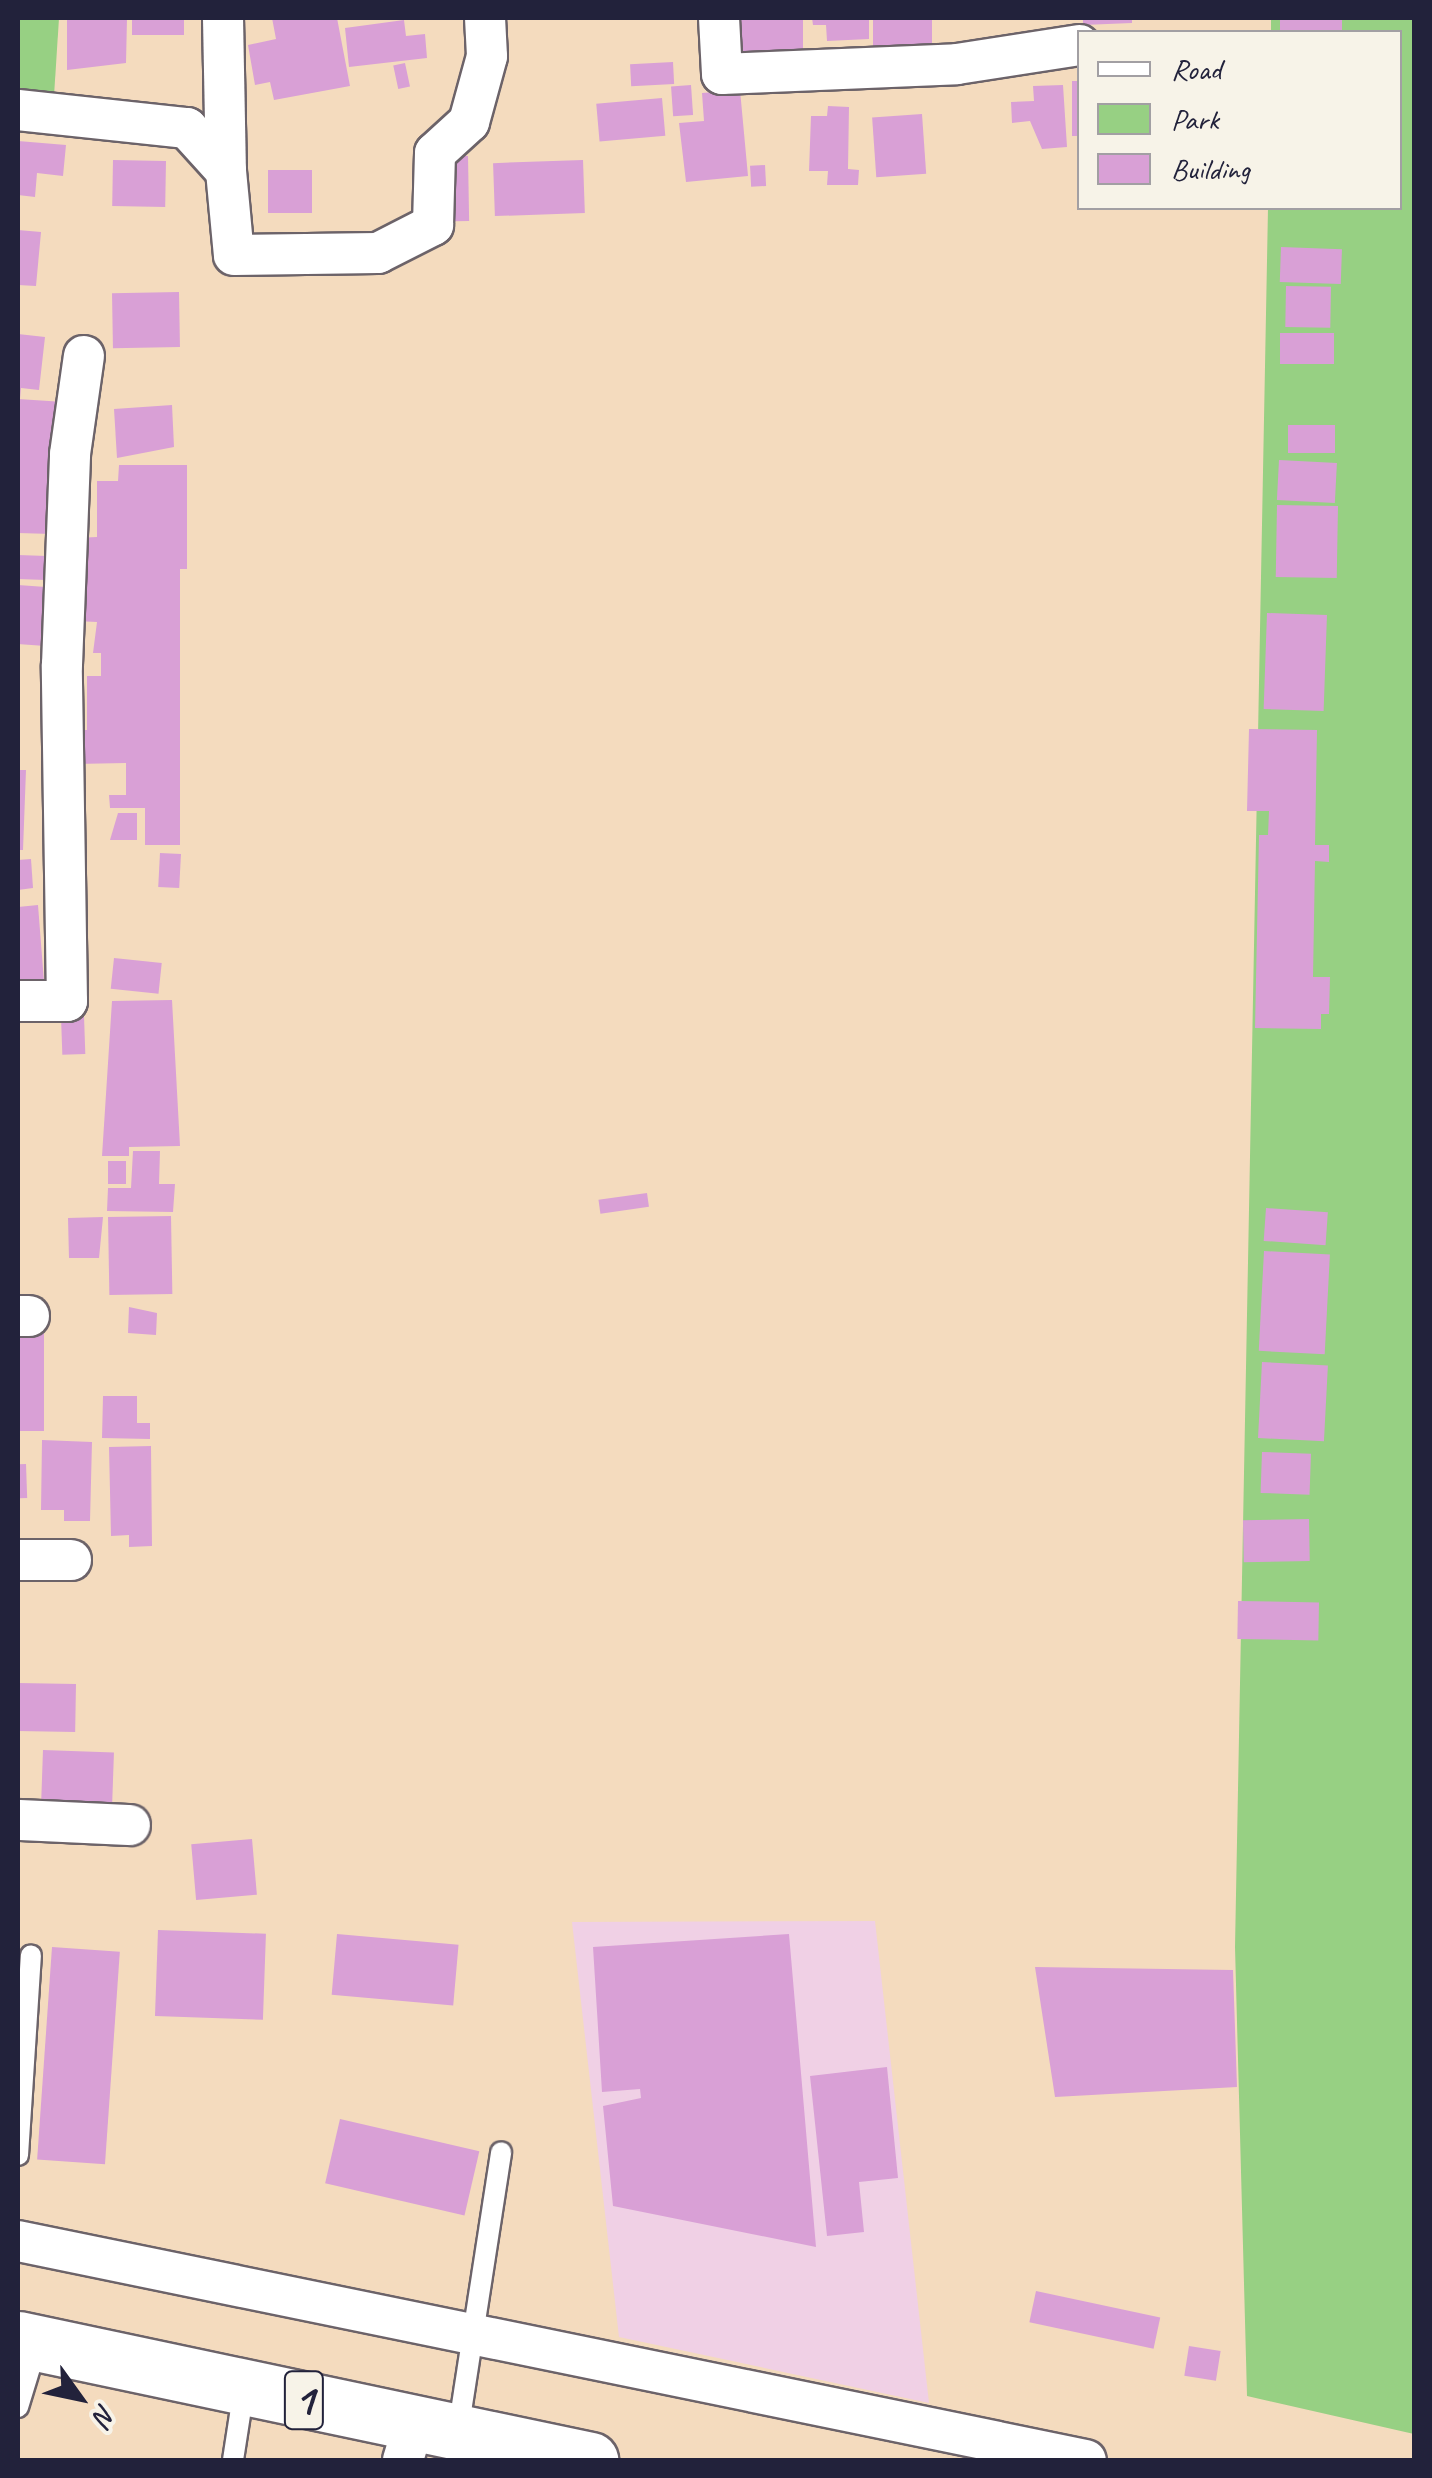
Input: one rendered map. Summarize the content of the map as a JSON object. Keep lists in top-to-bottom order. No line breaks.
{"streets":{"main road":["1"]},"legend":["Road","Park","Building"],"north":"bottom right"}
